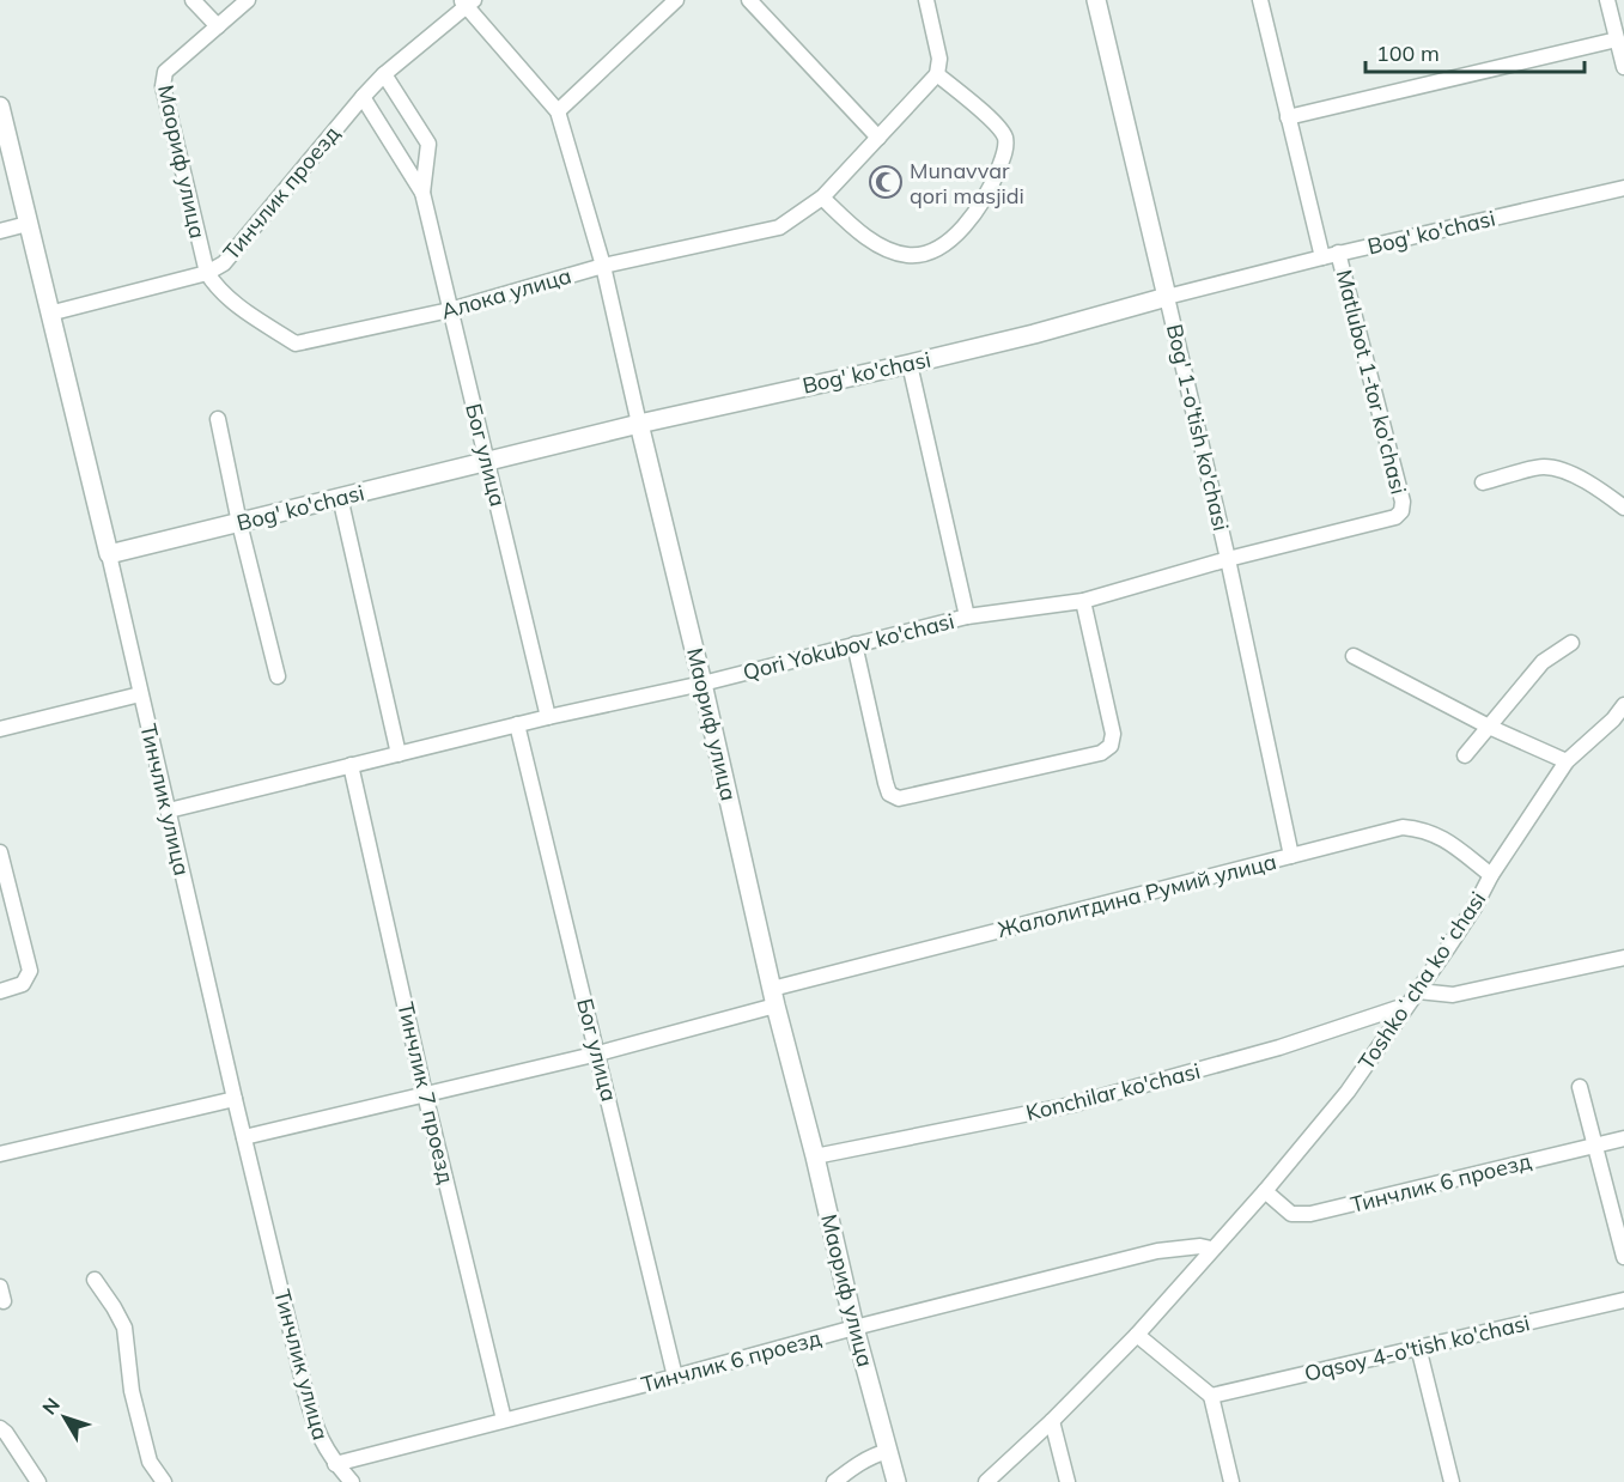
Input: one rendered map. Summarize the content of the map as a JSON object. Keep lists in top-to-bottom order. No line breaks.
{"streets":{"street":["Маориф улица","Тинчлик проезд","Bog' ko'chasi","Алока улица","Matlubot 1-tor ko'chasi","Bog' 1-o'tish ko'chasi","Бог улица","Qori Yokubov ko'chasi","Тинчлик улица","Жалолитдина Румий улица","Toshkoʻcha koʻchasi","Konchilar ko'chasi","Тинчлик 7 проезд","Тинчлик 6 проезд","Oqsoy 4-o'tish ko'chasi"]},"crossings":[["Маориф улица","Тинчлик проезд"],["Маориф улица","Bog' ko'chasi"],["Маориф улица","Алока улица"],["Маориф улица","Qori Yokubov ko'chasi"],["Маориф улица","Жалолитдина Румий улица"],["Маориф улица","Konchilar ko'chasi"],["Маориф улица","Тинчлик 6 проезд"],["Тинчлик проезд","Алока улица"],["Тинчлик проезд","Бог улица"],["Тинчлик проезд","Тинчлик улица"],["Bog' ko'chasi","Matlubot 1-tor ko'chasi"],["Bog' ko'chasi","Bog' 1-o'tish ko'chasi"],["Bog' ko'chasi","Бог улица"],["Bog' ko'chasi","Тинчлик улица"],["Алока улица","Бог улица"],["Matlubot 1-tor ko'chasi","Qori Yokubov ko'chasi"],["Bog' 1-o'tish ko'chasi","Qori Yokubov ko'chasi"],["Bog' 1-o'tish ko'chasi","Жалолитдина Румий улица"],["Бог улица","Qori Yokubov ko'chasi"],["Бог улица","Жалолитдина Румий улица"],["Бог улица","Тинчлик 6 проезд"],["Qori Yokubov ko'chasi","Тинчлик улица"],["Qori Yokubov ko'chasi","Тинчлик 7 проезд"],["Тинчлик улица","Жалолитдина Румий улица"],["Тинчлик улица","Тинчлик 6 проезд"],["Жалолитдина Румий улица","Toshkoʻcha koʻchasi"],["Жалолитдина Румий улица","Тинчлик 7 проезд"],["Toshkoʻcha koʻchasi","Konchilar ko'chasi"],["Toshkoʻcha koʻchasi","Тинчлик 6 проезд"],["Тинчлик 7 проезд","Тинчлик 6 проезд"]],"places":{"mosque":["Munavvar qori masjidi"]},"scale_bar":"100 m","north":"top left"}
